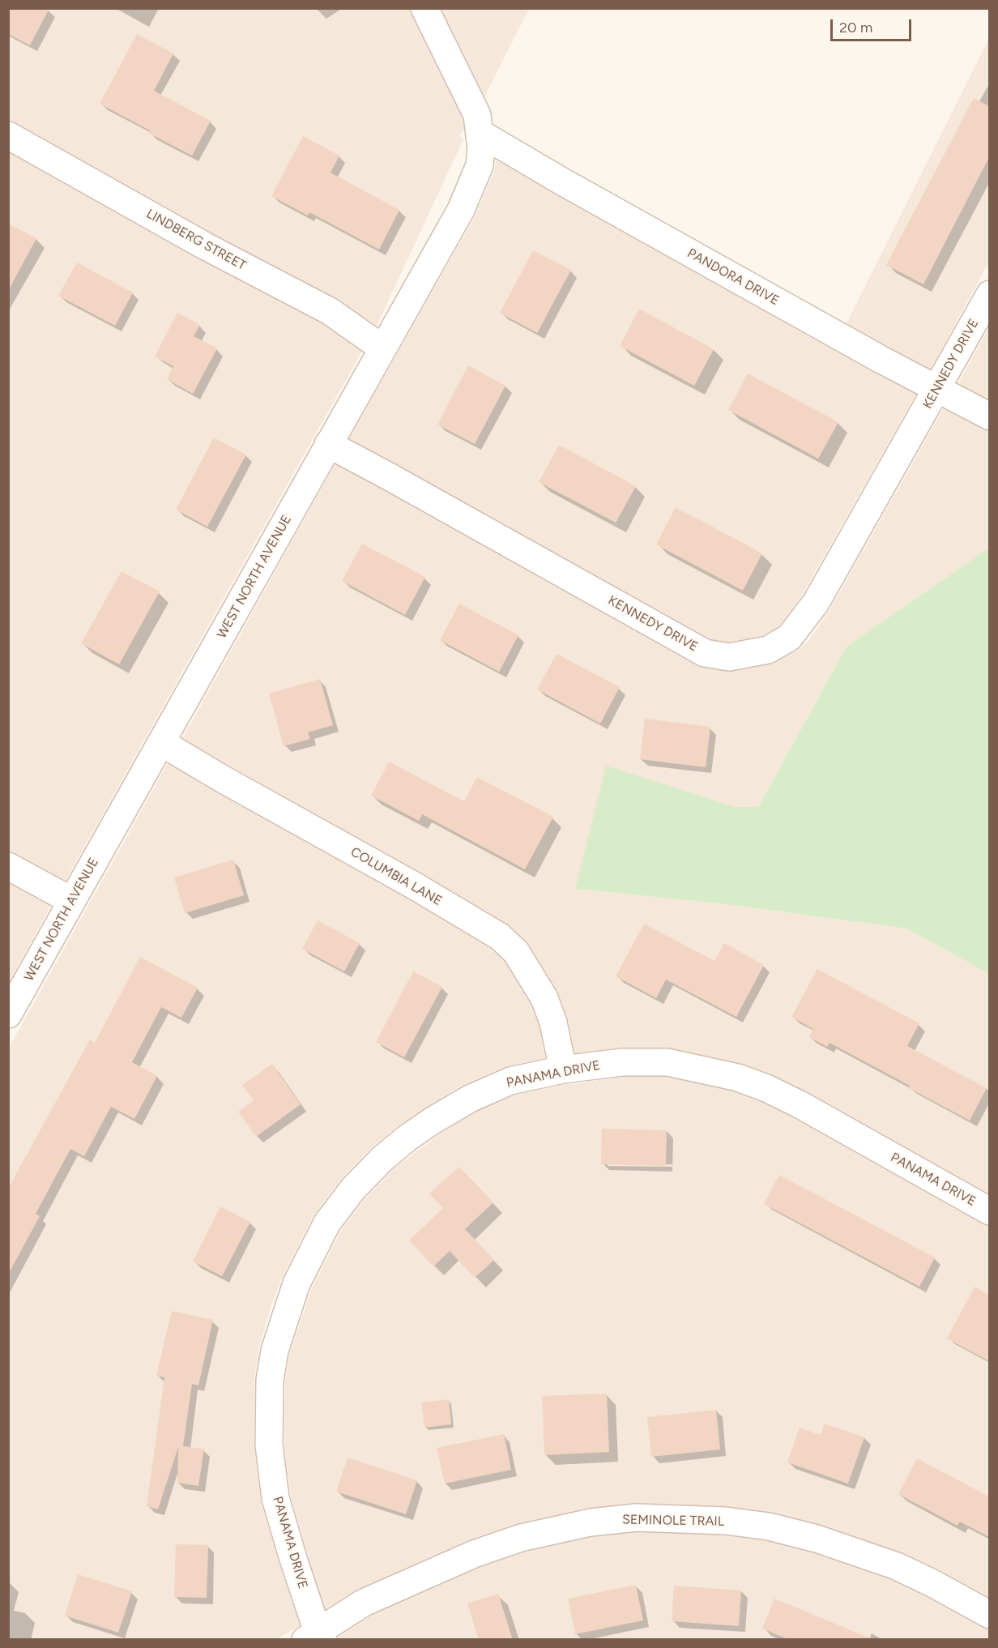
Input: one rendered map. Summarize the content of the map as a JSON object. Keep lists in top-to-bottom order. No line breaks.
{"streets":{"street":["LINDBERG STREET","PANDORA DRIVE","KENNEDY DRIVE","WEST NORTH AVENUE","COLUMBIA LANE","PANAMA DRIVE","SEMINOLE TRAIL"]},"crossings":[["LINDBERG STREET","WEST NORTH AVENUE"],["PANDORA DRIVE","KENNEDY DRIVE"],["PANDORA DRIVE","WEST NORTH AVENUE"],["KENNEDY DRIVE","WEST NORTH AVENUE"],["WEST NORTH AVENUE","COLUMBIA LANE"],["COLUMBIA LANE","PANAMA DRIVE"],["PANAMA DRIVE","SEMINOLE TRAIL"]],"scale_bar":"20 m"}
